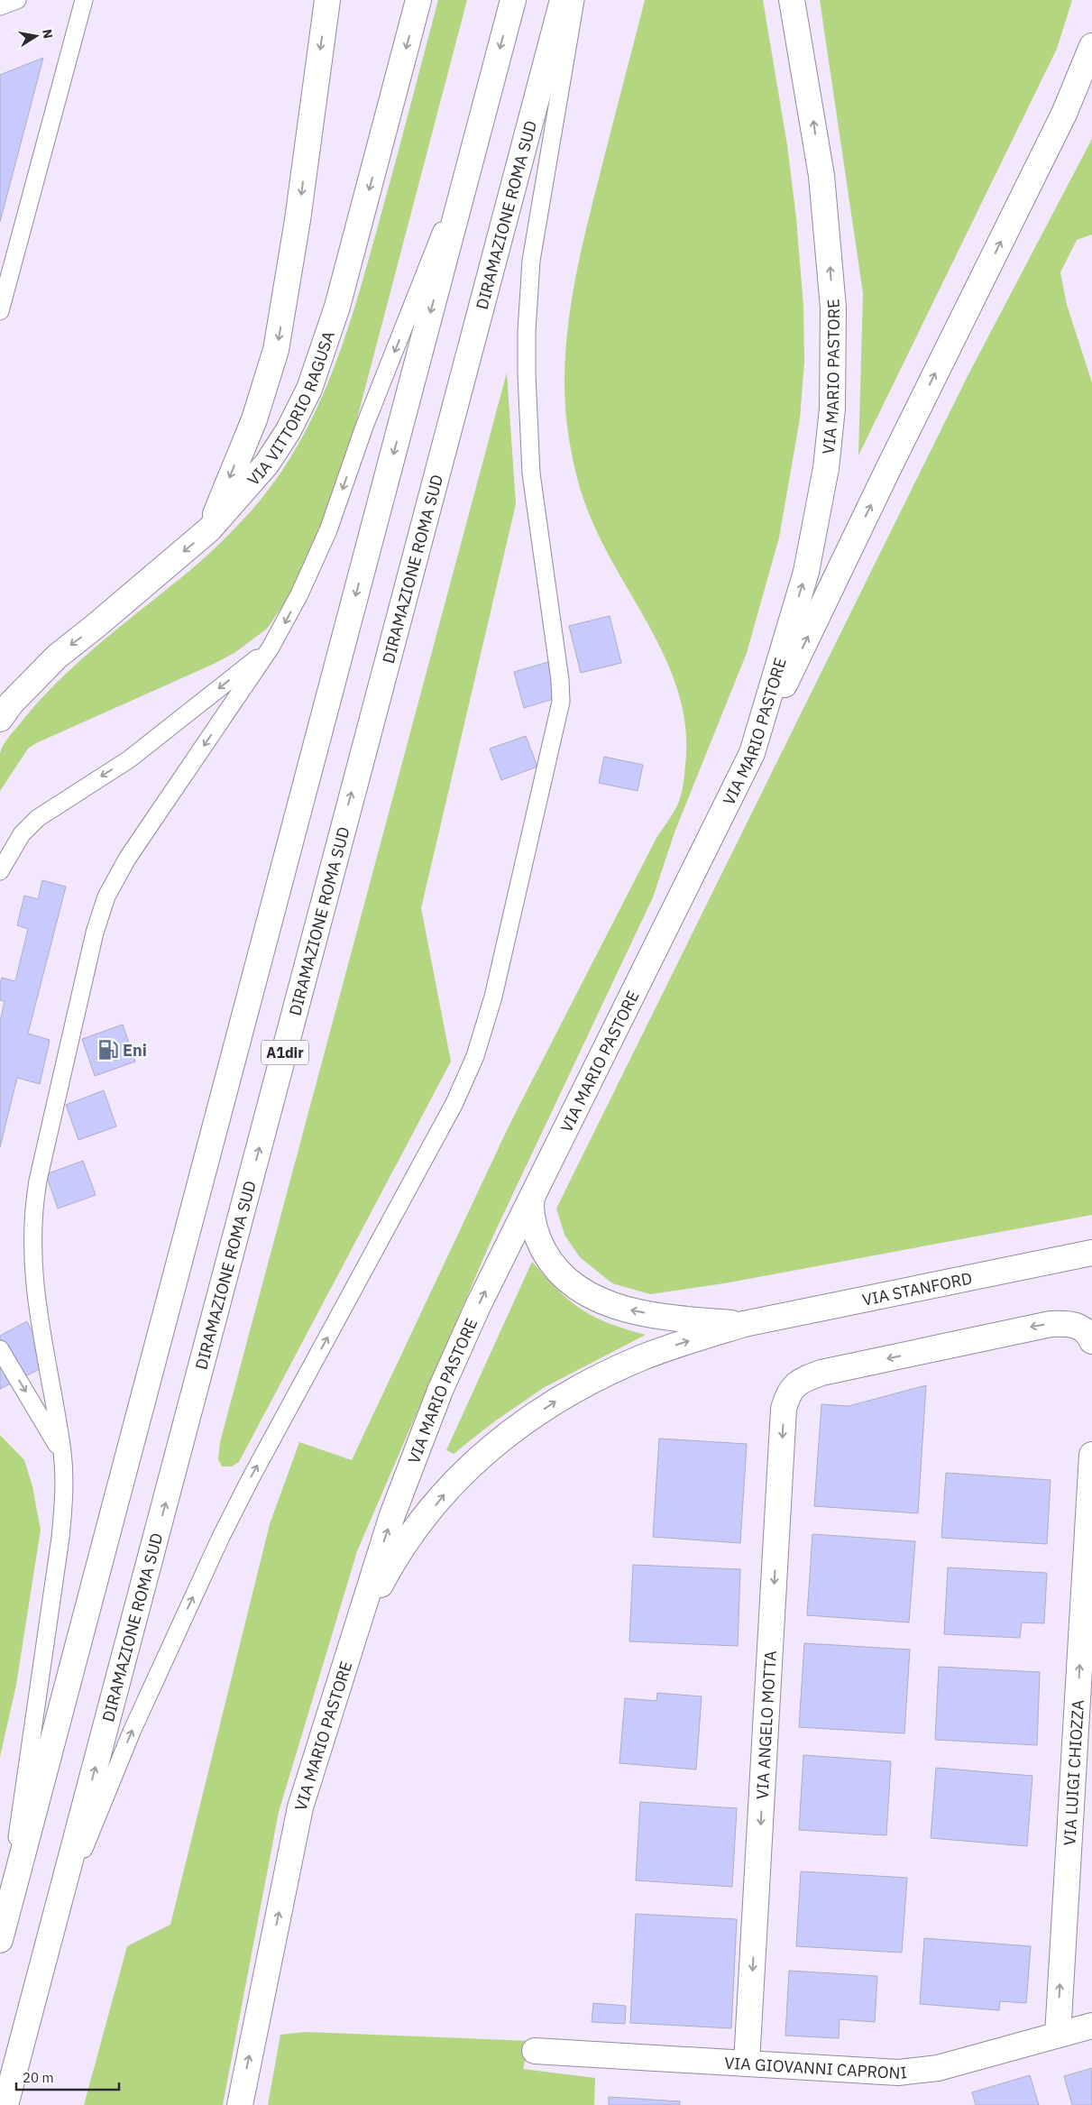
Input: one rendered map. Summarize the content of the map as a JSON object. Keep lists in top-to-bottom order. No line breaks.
{"streets":{"main road":["DIRAMAZIONE ROMA SUD","VIA MARIO PASTORE","VIA VITTORIO RAGUSA","A1dir","VIA STANFORD","VIA ANGELO MOTTA","VIA LUIGI CHIOZZA","VIA GIOVANNI CAPRONI"]},"crossings":[["VIA ANGELO MOTTA","VIA GIOVANNI CAPRONI"],["VIA LUIGI CHIOZZA","VIA GIOVANNI CAPRONI"]],"one_way":["VIA ANGELO MOTTA","VIA LUIGI CHIOZZA"],"places":{"fuel station":["Eni"]},"scale_bar":"20 m","north":"right"}
